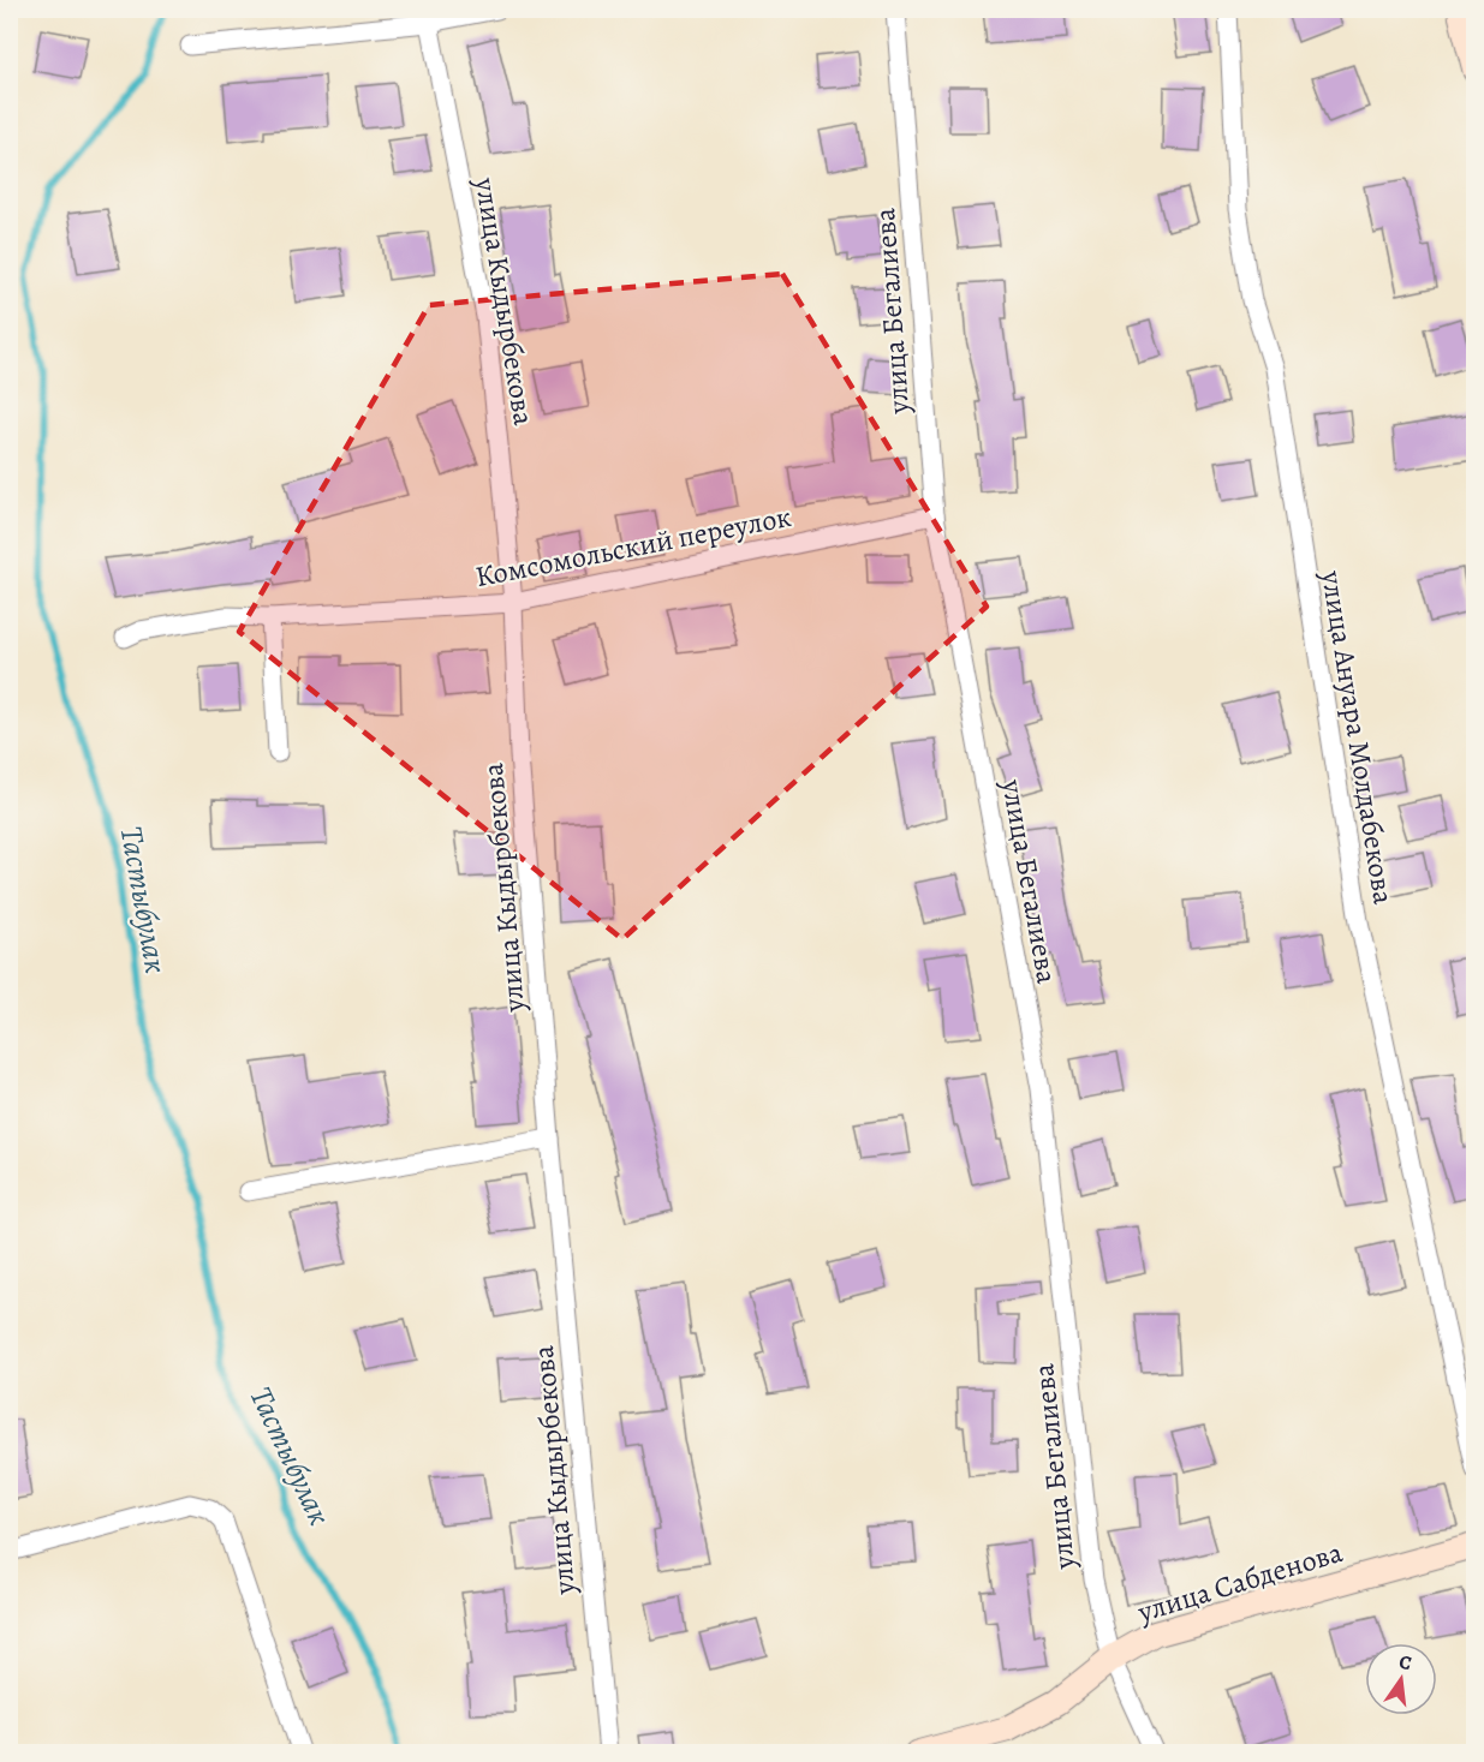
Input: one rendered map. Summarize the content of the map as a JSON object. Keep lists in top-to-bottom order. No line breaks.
{"streets":{"street":["улица Кыдырбекова","улица Бегалиева","Комсомольский переулок","улица Ануара Молдабекова","улица Сабденова"]},"crossings":[["улица Кыдырбекова","Комсомольский переулок"],["улица Бегалиева","Комсомольский переулок"],["улица Бегалиева","улица Сабденова"]],"water":["Тастыбулак"],"north":"top"}
